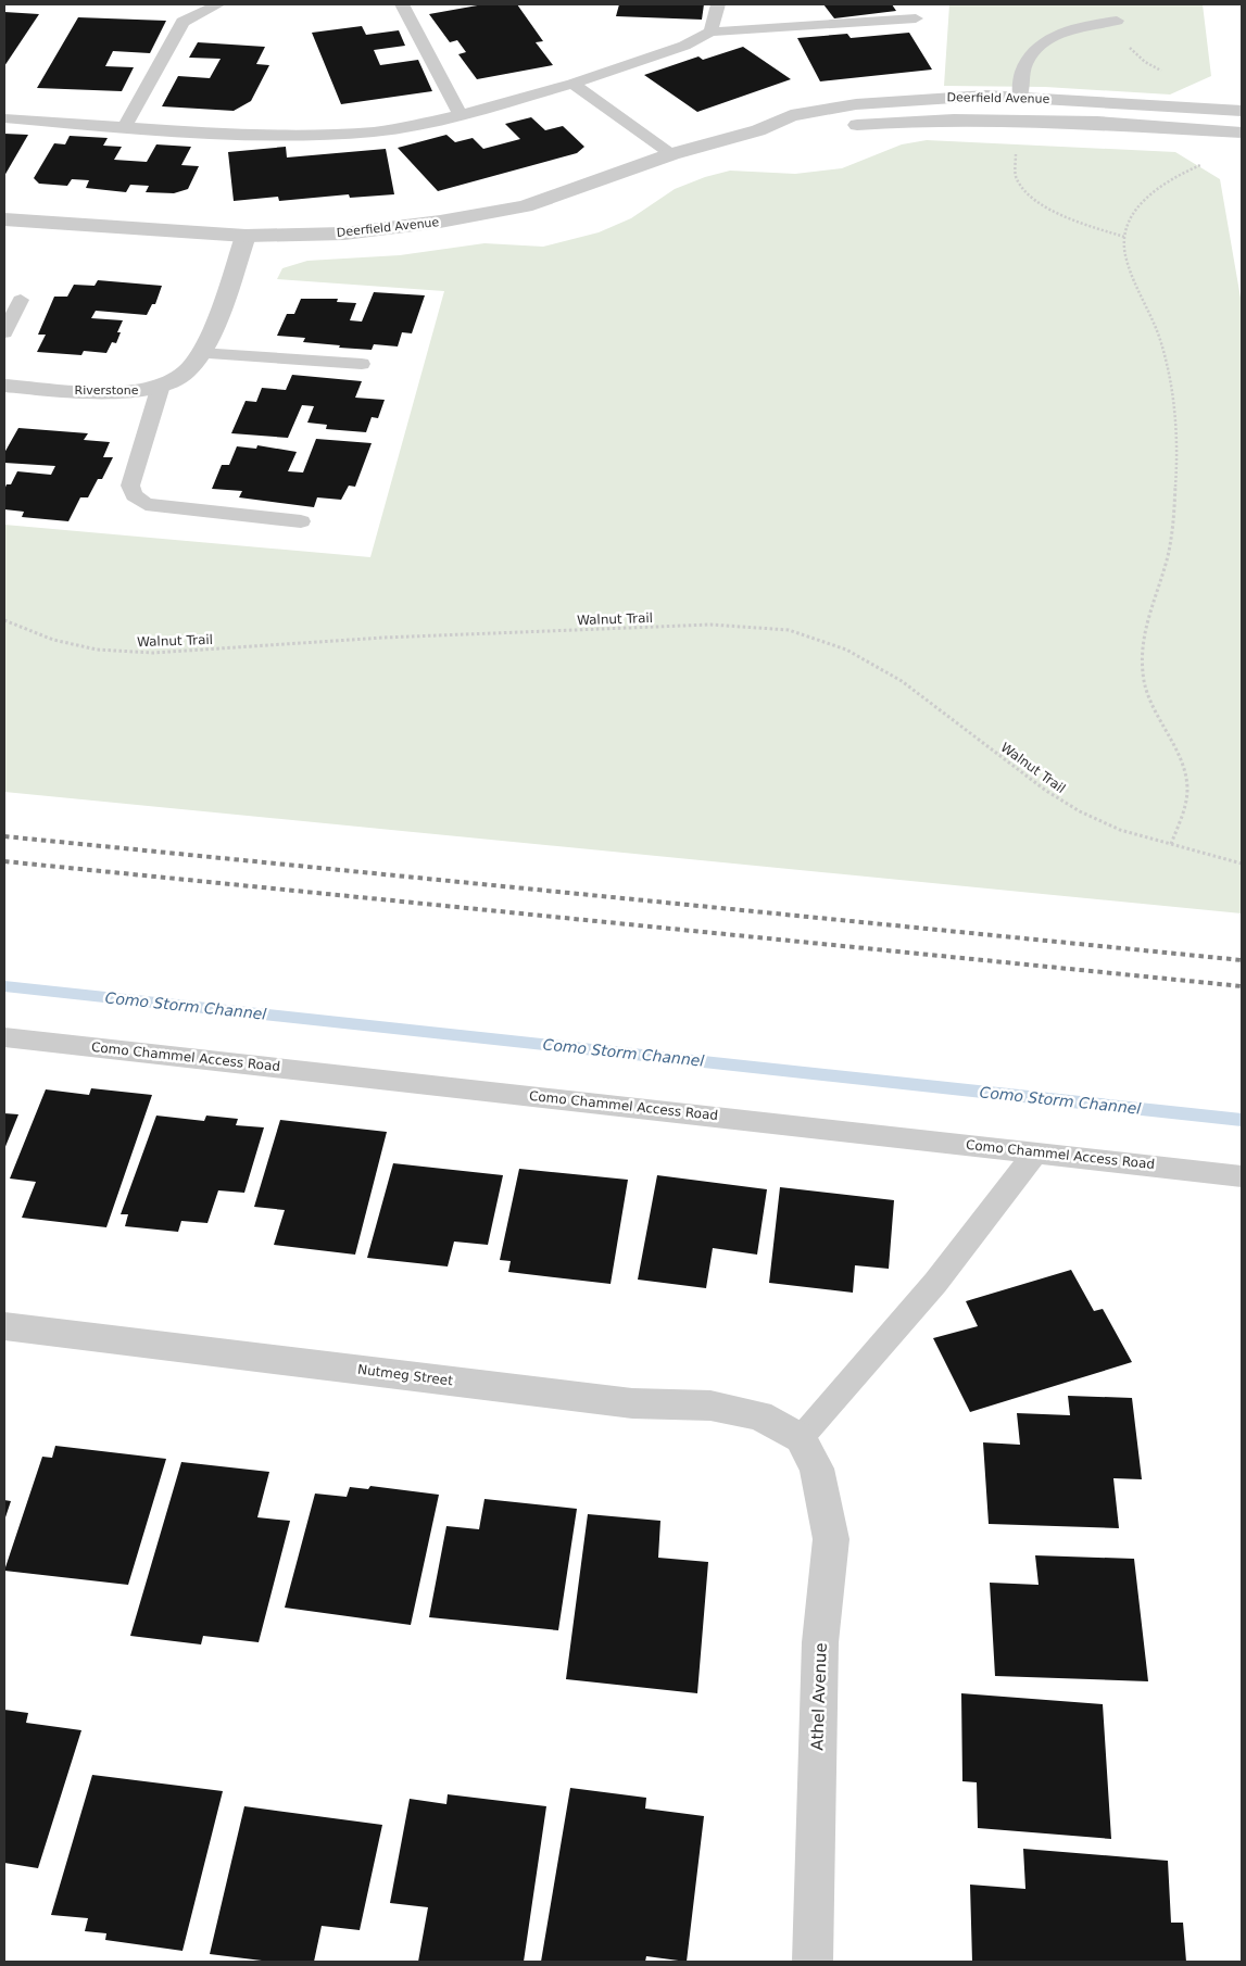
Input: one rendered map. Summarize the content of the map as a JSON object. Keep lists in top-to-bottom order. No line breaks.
{"streets":{"street":["Deerfield Avenue","Riverstone","Nutmeg Street","Athel Avenue"],"lane":["Como Chammel Access Road"],"path":["Walnut Trail"]},"crossings":[["Deerfield Avenue","Riverstone"],["Nutmeg Street","Athel Avenue"]],"water":["Como Storm Channel"]}
